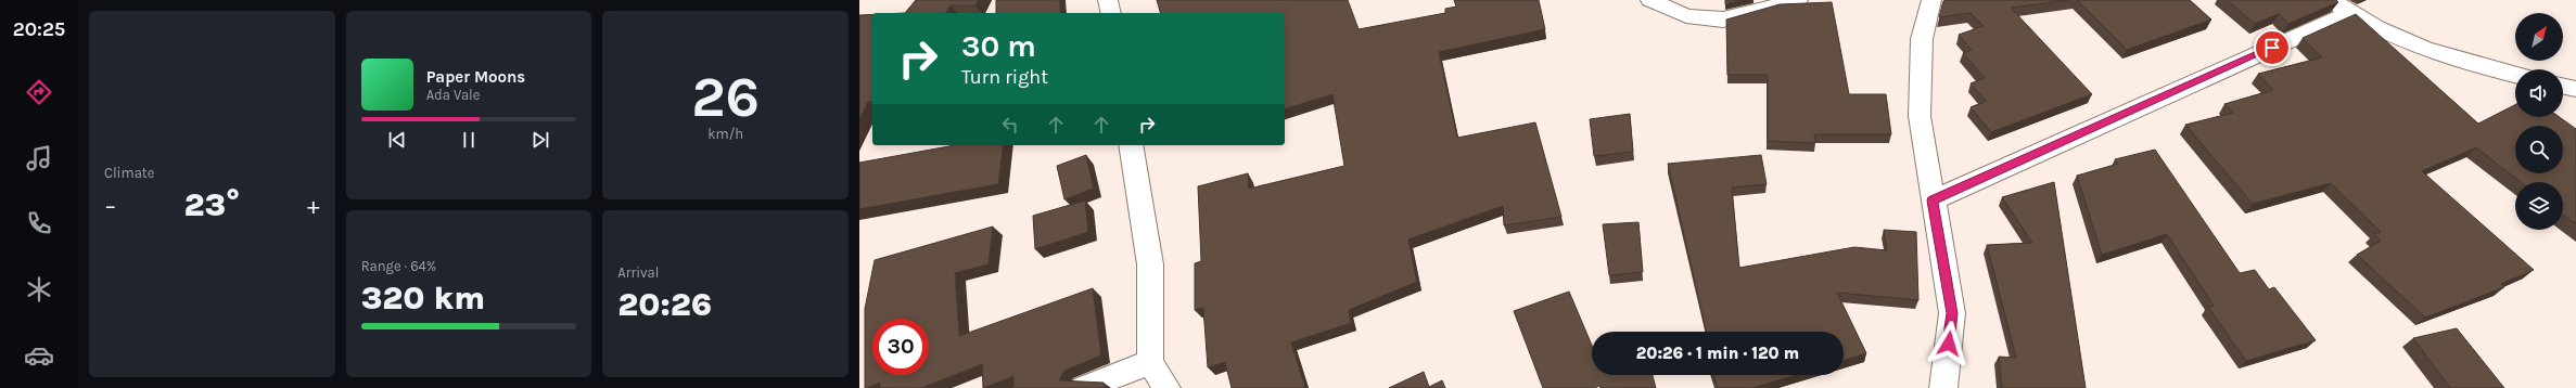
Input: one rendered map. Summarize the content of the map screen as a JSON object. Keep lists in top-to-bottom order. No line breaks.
{"north":"top right","page":{"tabs":"20:25","tile":["Climate",["26","km/h"],["Range · 64%","320 km"],["Arrival","20:26"]],"turn":["30 m","Turn right"],"song":["Paper Moons","Ada Vale"],"heat":["−","23°","+"],"limit":"30","trip":"20:26 · 1 min · 120 m"}}
